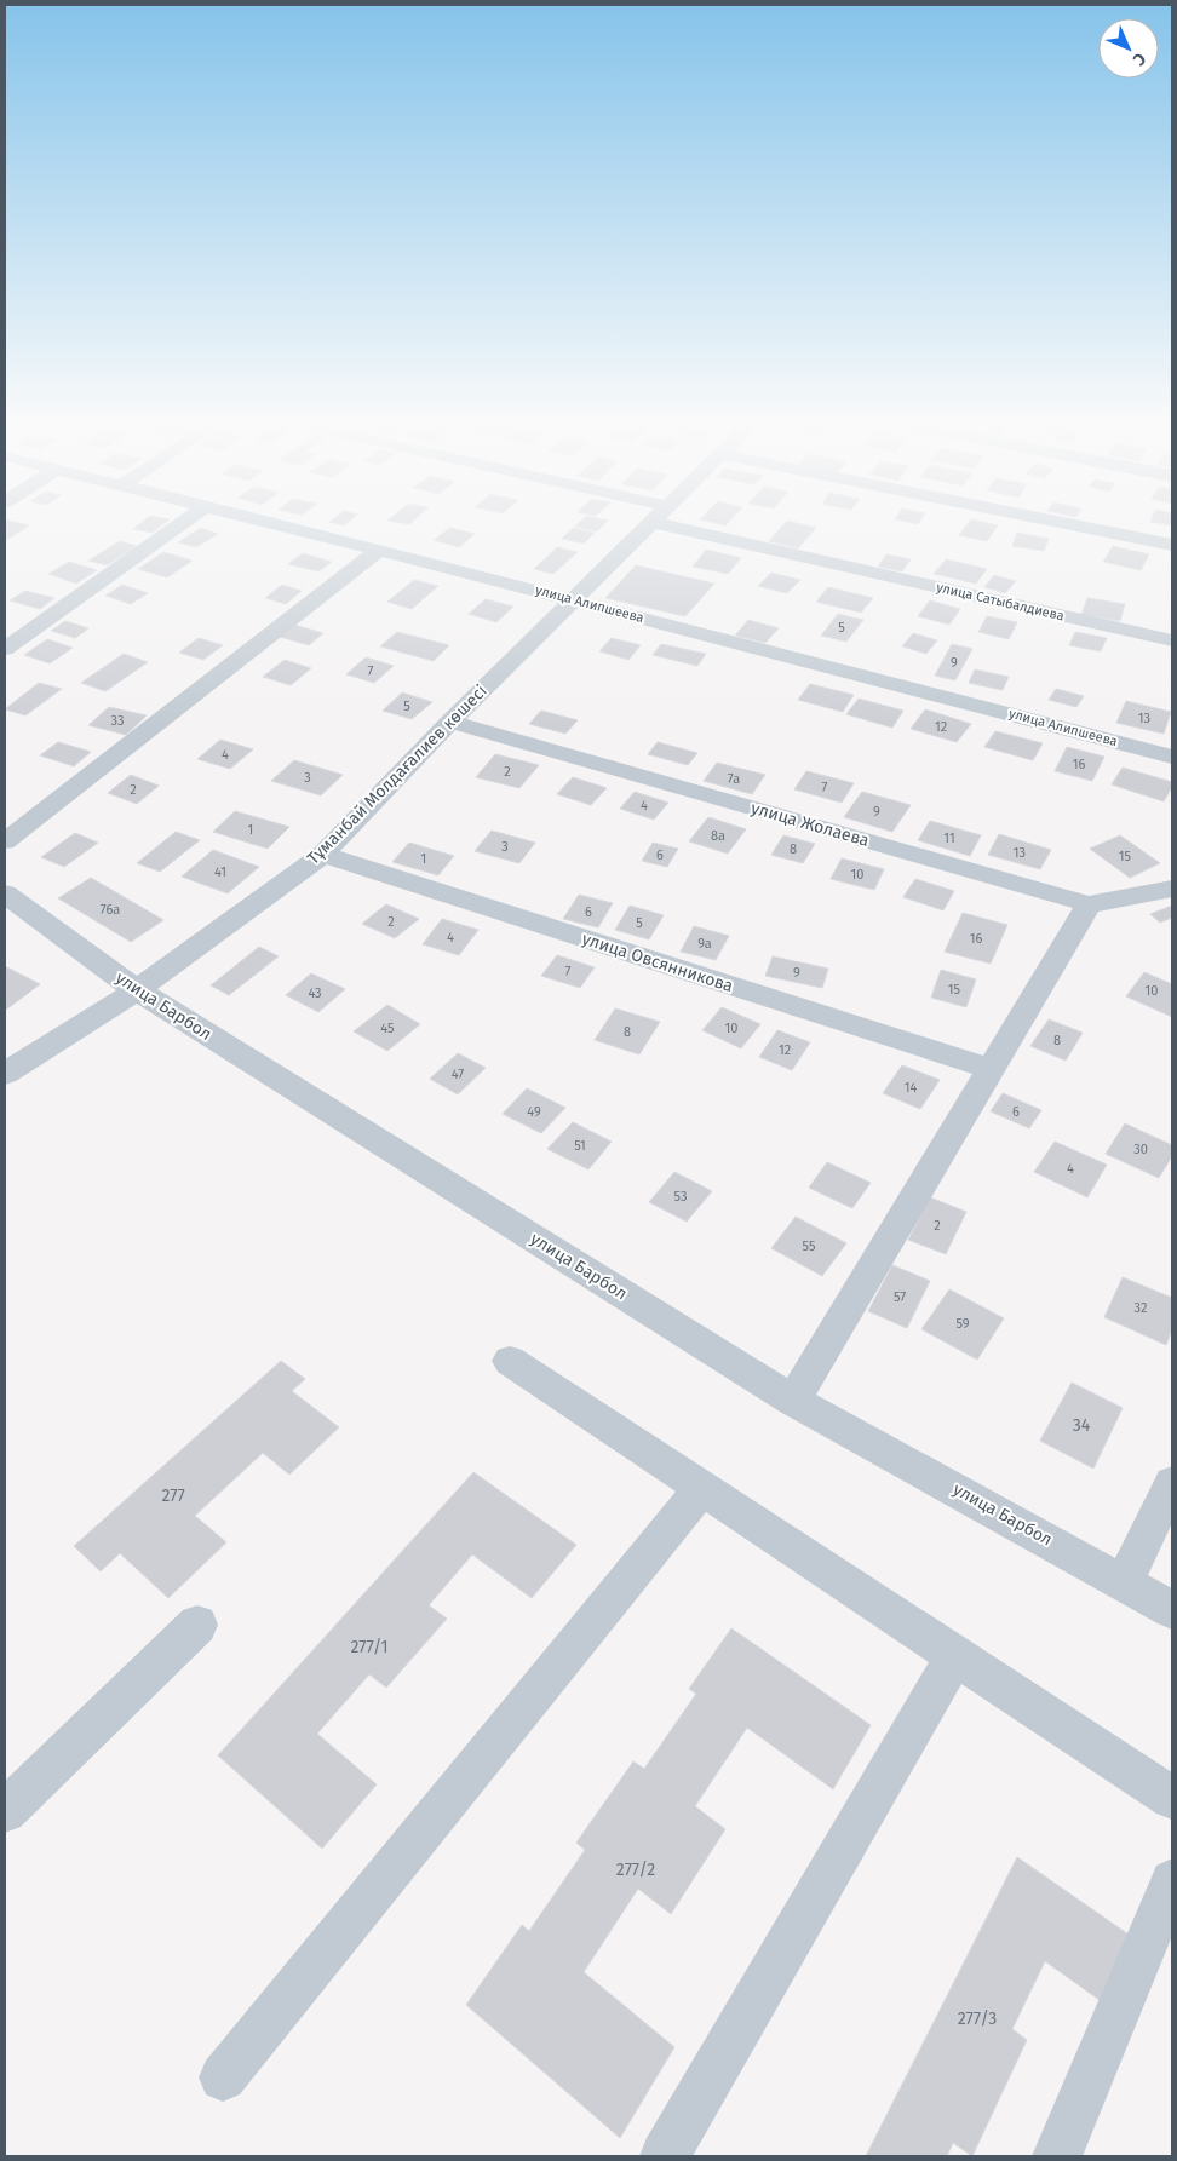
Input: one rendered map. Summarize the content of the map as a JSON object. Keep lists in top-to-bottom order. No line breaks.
{"streets":{"street":["улица Сатыбалдиева","улица Алипшеева","Тұманбай Молдағалиев көшесі","улица Жолаева","улица Овсянникова","улица Барбол"]},"crossings":[["улица Алипшеева","Тұманбай Молдағалиев көшесі"],["Тұманбай Молдағалиев көшесі","улица Жолаева"],["Тұманбай Молдағалиев көшесі","улица Овсянникова"],["Тұманбай Молдағалиев көшесі","улица Барбол"]],"house_numbers":["5","9","7","5","13","33","12","4","16","2","3","7а","7","2","4","9","1","8а","11","3","8","13","6","15","1","41","10","76а","6","2","5","4","16","9а","7","9","15","10","43","45","10","8","8","12","47","14","49","6","51","30","4","53","2","55","57","32","59","34","277","277/1","277/2","277/3"],"north":"bottom right"}
